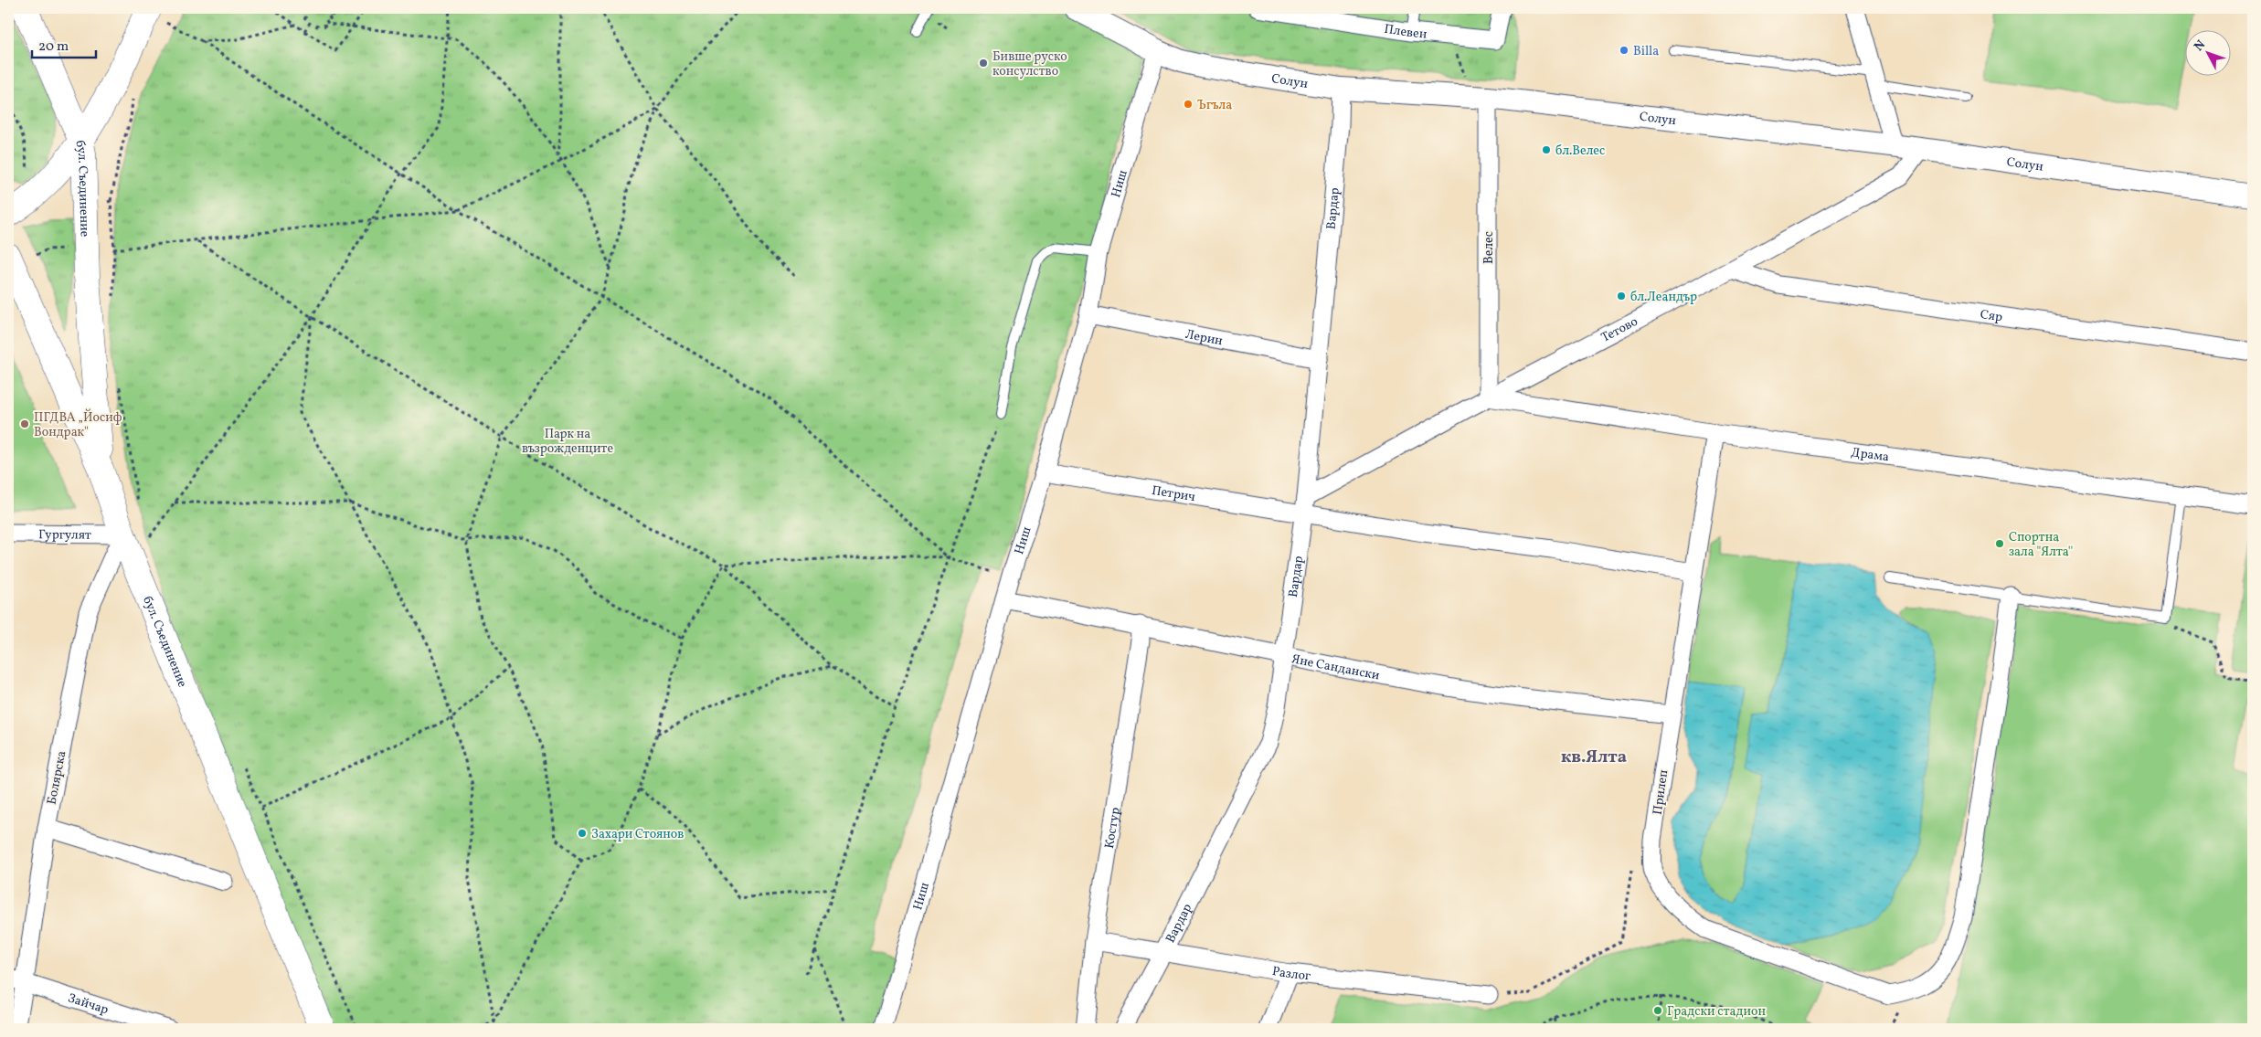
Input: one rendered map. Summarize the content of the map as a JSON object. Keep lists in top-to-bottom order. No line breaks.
{"streets":{"main road":["бул. Съединение"],"street":["Плевен","Солун","Ниш","Вардар","Велес","Сяр","Тетово","Лерин","Драма","Петрич","Гургулят","Яне Сандански","Болярска","Прилеп","Костур","Разлог","Зайчар"]},"crossings":[["Солун","Ниш"],["Солун","Вардар"],["Солун","Велес"],["Солун","Тетово"],["Ниш","Лерин"],["Ниш","Петрич"],["Ниш","Яне Сандански"],["бул. Съединение","Гургулят"],["бул. Съединение","Болярска"],["Вардар","Тетово"],["Вардар","Лерин"],["Вардар","Петрич"],["Вардар","Яне Сандански"],["Вардар","Разлог"],["Велес","Тетово"],["Велес","Драма"],["Сяр","Тетово"],["Тетово","Драма"],["Тетово","Петрич"],["Драма","Прилеп"],["Петрич","Прилеп"],["Гургулят","Болярска"],["Яне Сандански","Прилеп"],["Яне Сандански","Костур"],["Болярска","Зайчар"],["Костур","Разлог"]],"districts":["кв.Ялта"],"parks":["Парк на възрожденците"],"places":["Billa","Бивше руско консулство","Ъгъла","бл.Велес","бл.Леандър","ПГДВА „Йосиф Вондрак\"","Спортна зала \"Ялта''","Захари Стоянов","Градски стадион"],"scale_bar":"20 m","north":"top left"}
